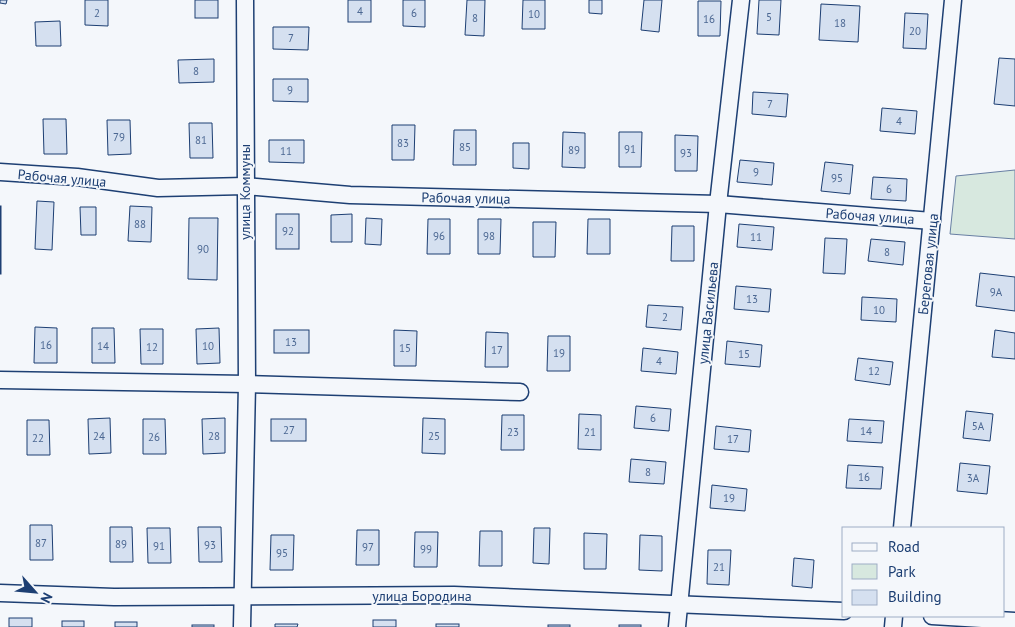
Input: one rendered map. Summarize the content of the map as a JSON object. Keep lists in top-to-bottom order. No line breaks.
{"streets":{"street":["Рабочая улица","улица Коммуны","Береговая улица","улица Васильева","улица Бородина"]},"crossings":[["Рабочая улица","улица Коммуны"],["Рабочая улица","Береговая улица"],["Рабочая улица","улица Васильева"],["улица Коммуны","улица Бородина"],["улица Васильева","улица Бородина"]],"house_numbers":["4","2","6","10","5","8","16","18","20","7","8","9","7","4","79","81","83","85","91","89","11","93","9","95","6","88","92","96","98","11","90","8","9А","13","10","2","13","16","14","10","12","15","17","19","15","4","12","6","5А","27","14","23","21","24","28","25","26","22","17","8","16","3А","19","87","89","93","91","97","99","95","21"],"legend":["Road","Park","Building"],"north":"bottom right"}
